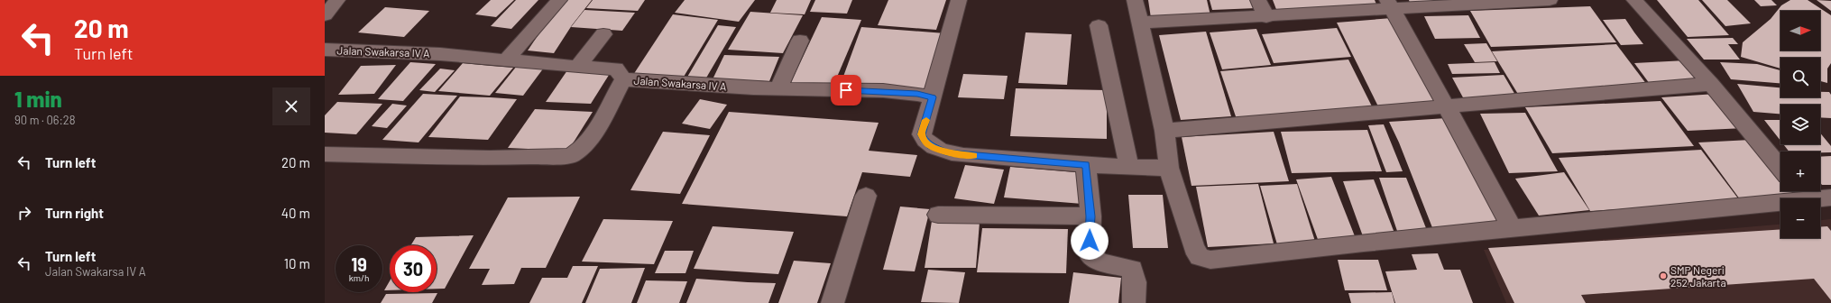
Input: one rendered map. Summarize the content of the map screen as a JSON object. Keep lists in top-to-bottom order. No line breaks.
{"streets":{"street":["Jalan Swakarsa IV A"]},"places":["SMP Negeri 252 Jakarta"],"north":"right","page":{"turn":["20 m","Turn left"],"map_buttons":["+","−"],"heading":["1 min","90 m · 06:28"],"list":[{"name":"Turn left","value":"20 m"},{"name":"Turn right","value":"40 m"},{"name":"Turn left","note":"Jalan Swakarsa IV A","value":"10 m"}],"speed":"19 km/h","limit":"30"}}
